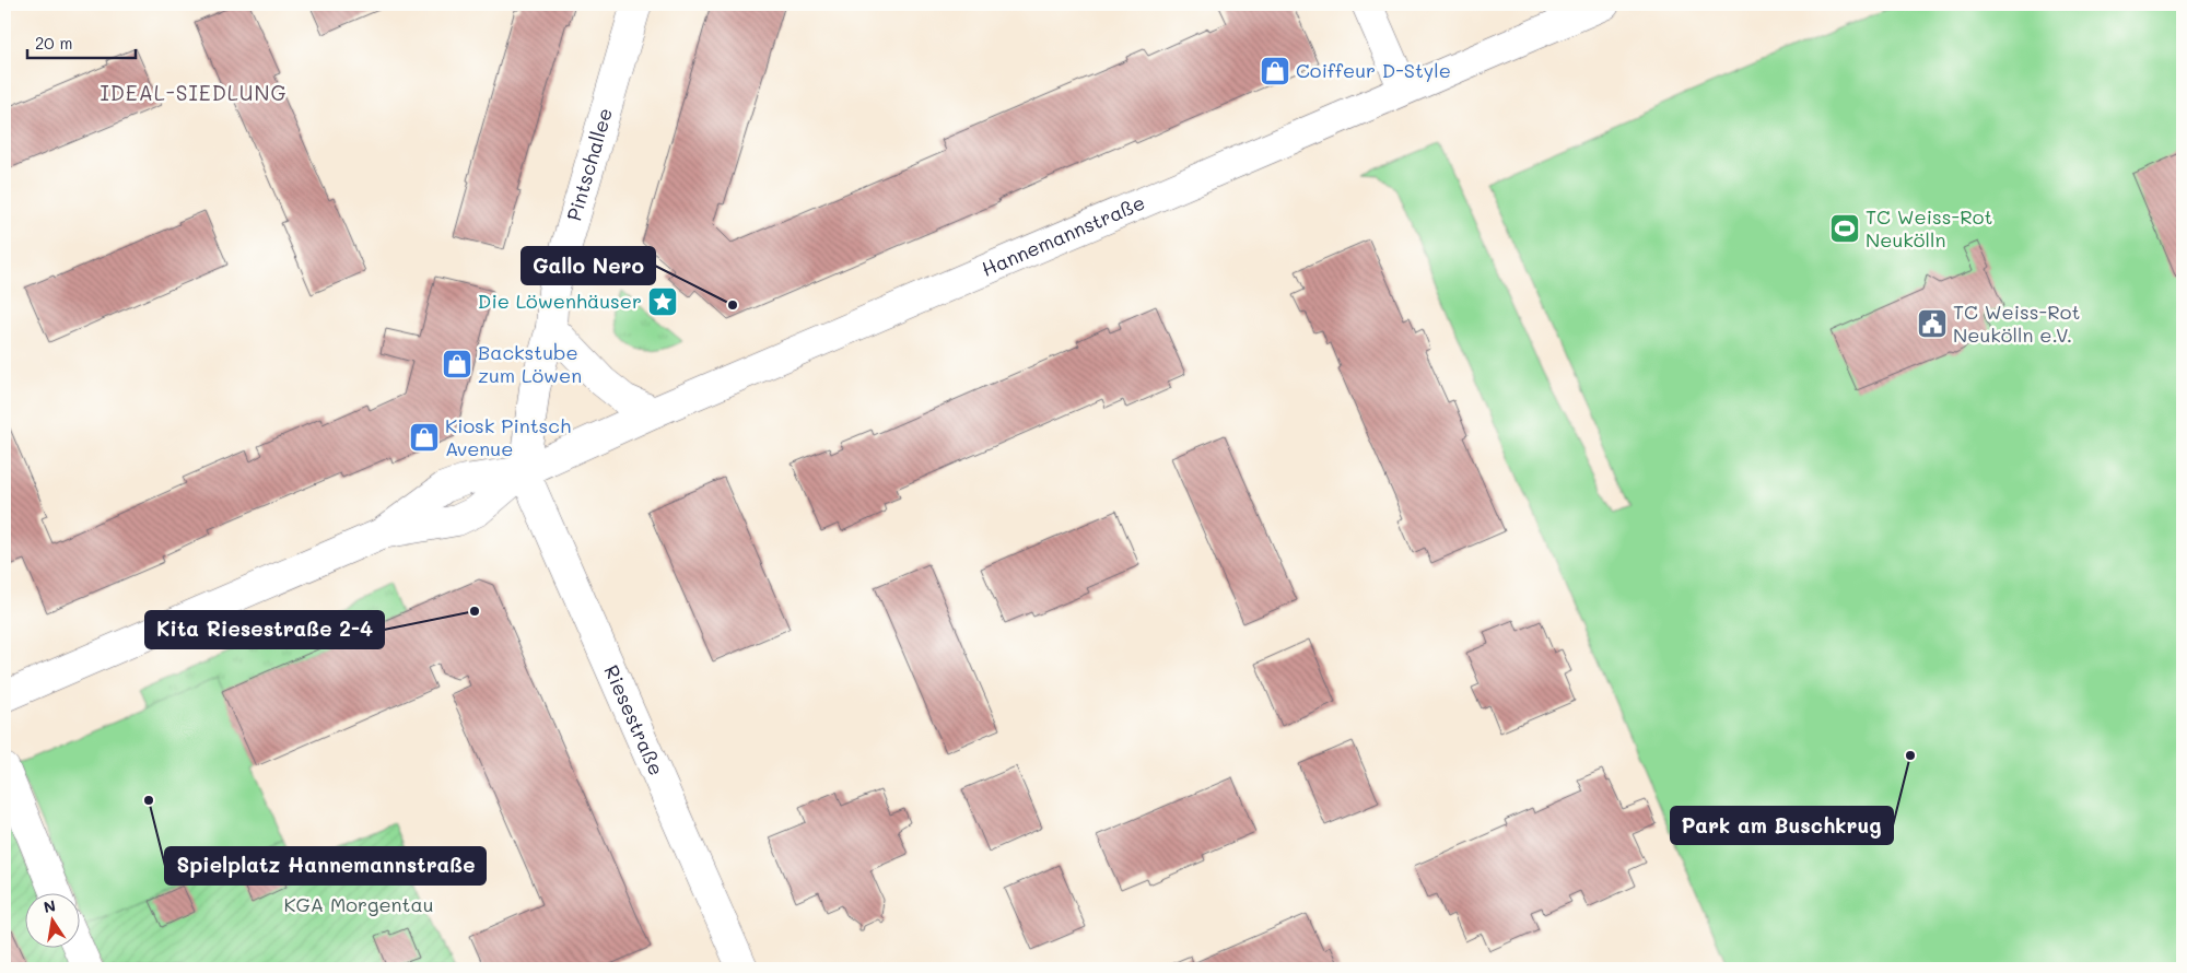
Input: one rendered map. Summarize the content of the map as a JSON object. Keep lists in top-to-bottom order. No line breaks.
{"streets":{"street":["Pintschallee","Hannemannstraße","Riesestraße"]},"crossings":[["Pintschallee","Hannemannstraße"],["Pintschallee","Riesestraße"],["Hannemannstraße","Riesestraße"]],"districts":["IDEAL-SIEDLUNG"],"parks":["KGA Morgentau"],"places":{"shop":["Coiffeur D-Style","Backstube zum Löwen","Kiosk Pintsch Avenue"],"sports":["TC Weiss-Rot Neukölln"],"place":["Die Löwenhäuser"],"other":["Gallo Nero","Kita Riesestraße 2-4","Park am Buschkrug","Spielplatz Hannemannstraße"],"public building":["TC Weiss-Rot Neukölln e.V."]},"scale_bar":"20 m","north":"top"}
